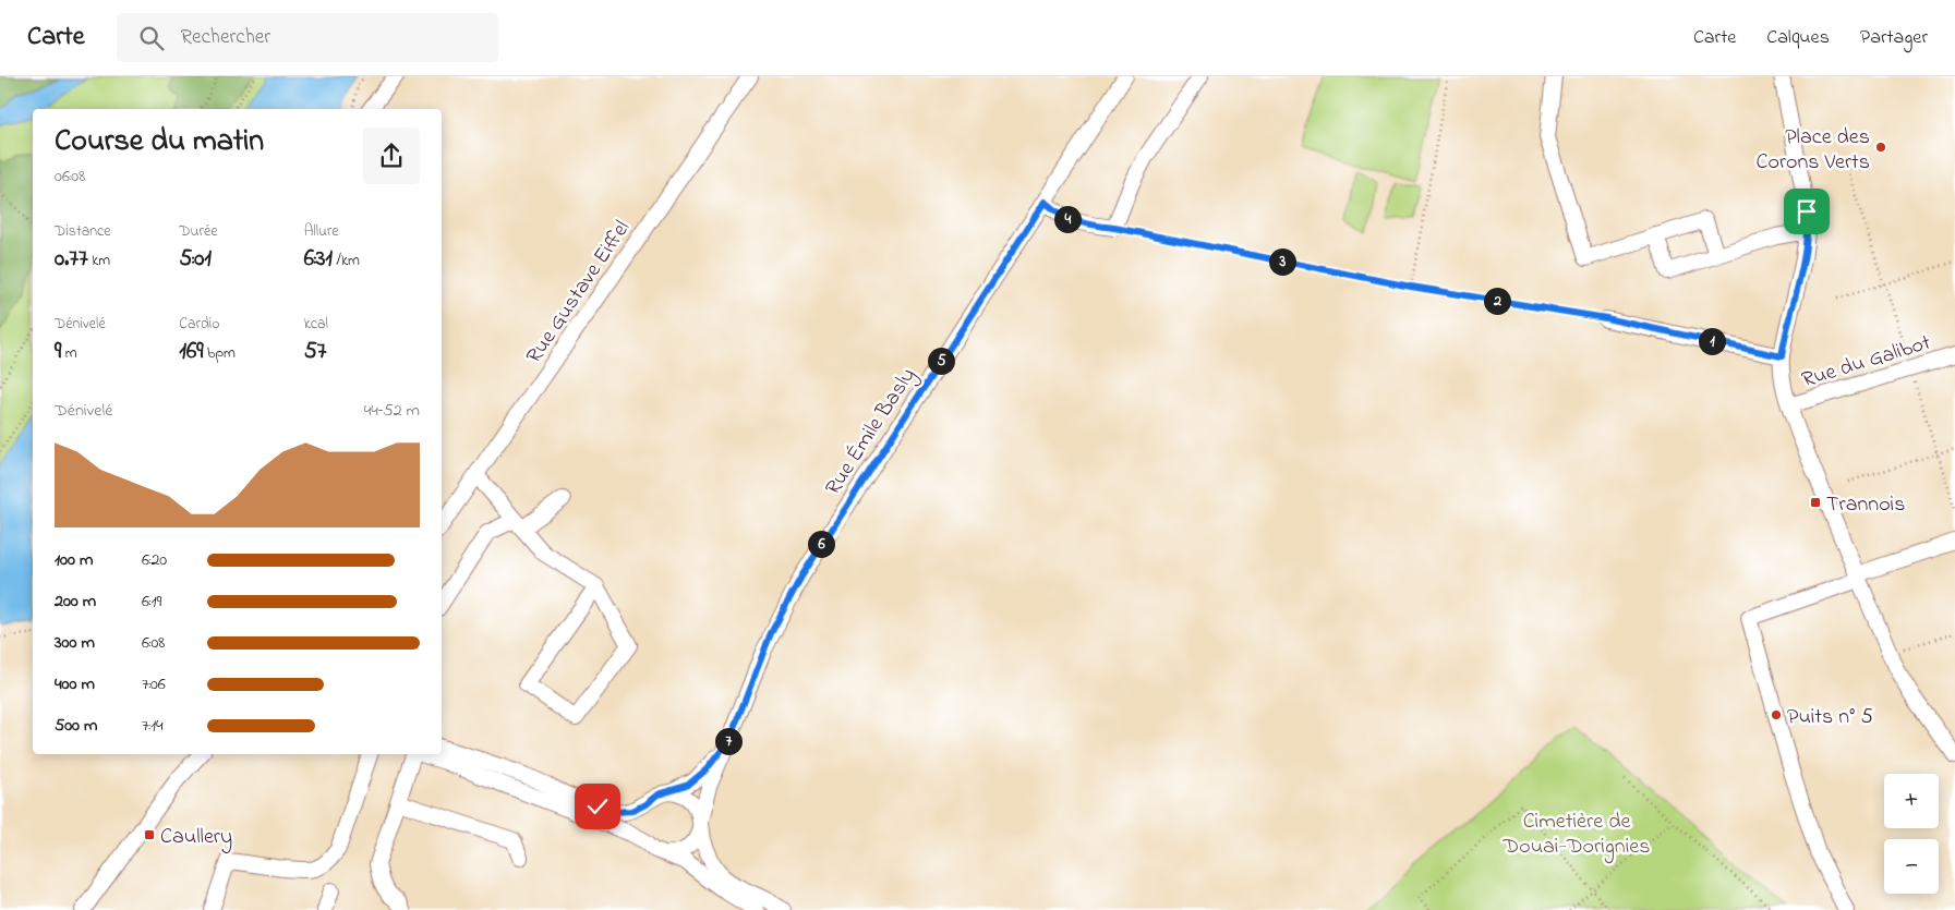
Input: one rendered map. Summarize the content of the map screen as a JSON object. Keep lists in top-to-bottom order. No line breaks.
{"streets":{"street":["Rue Gustave Eiffel","Rue du Galibot","Rue Émile Basly"]},"parks":["Cimetière de Douai-Dorignies"],"places":{"other":["Place des Corons Verts","Puits n° 5"],"transit":["Trannois","Caullery"]},"page":{"header":"Carte","search":"Rechercher","nav":["Carte","Calques","Partager"],"heading":["Course du matin","06:08"],"stats":[["Distance","0.77 km"],["Durée","5:01"],["Allure","6:31 /km"],["Dénivelé","9 m"],["Cardio","169 bpm"],["kcal","57"]],"pins":["4","3","2","1","5","6","7"],"chart":["Dénivelé","44–52 m"],"list":[{"name":"100 m","note":"6:20"},{"name":"200 m","note":"6:19"},{"name":"300 m","note":"6:08"},{"name":"400 m","note":"7:06"},{"name":"500 m","note":"7:14"}],"map_buttons":["+","−"]}}
